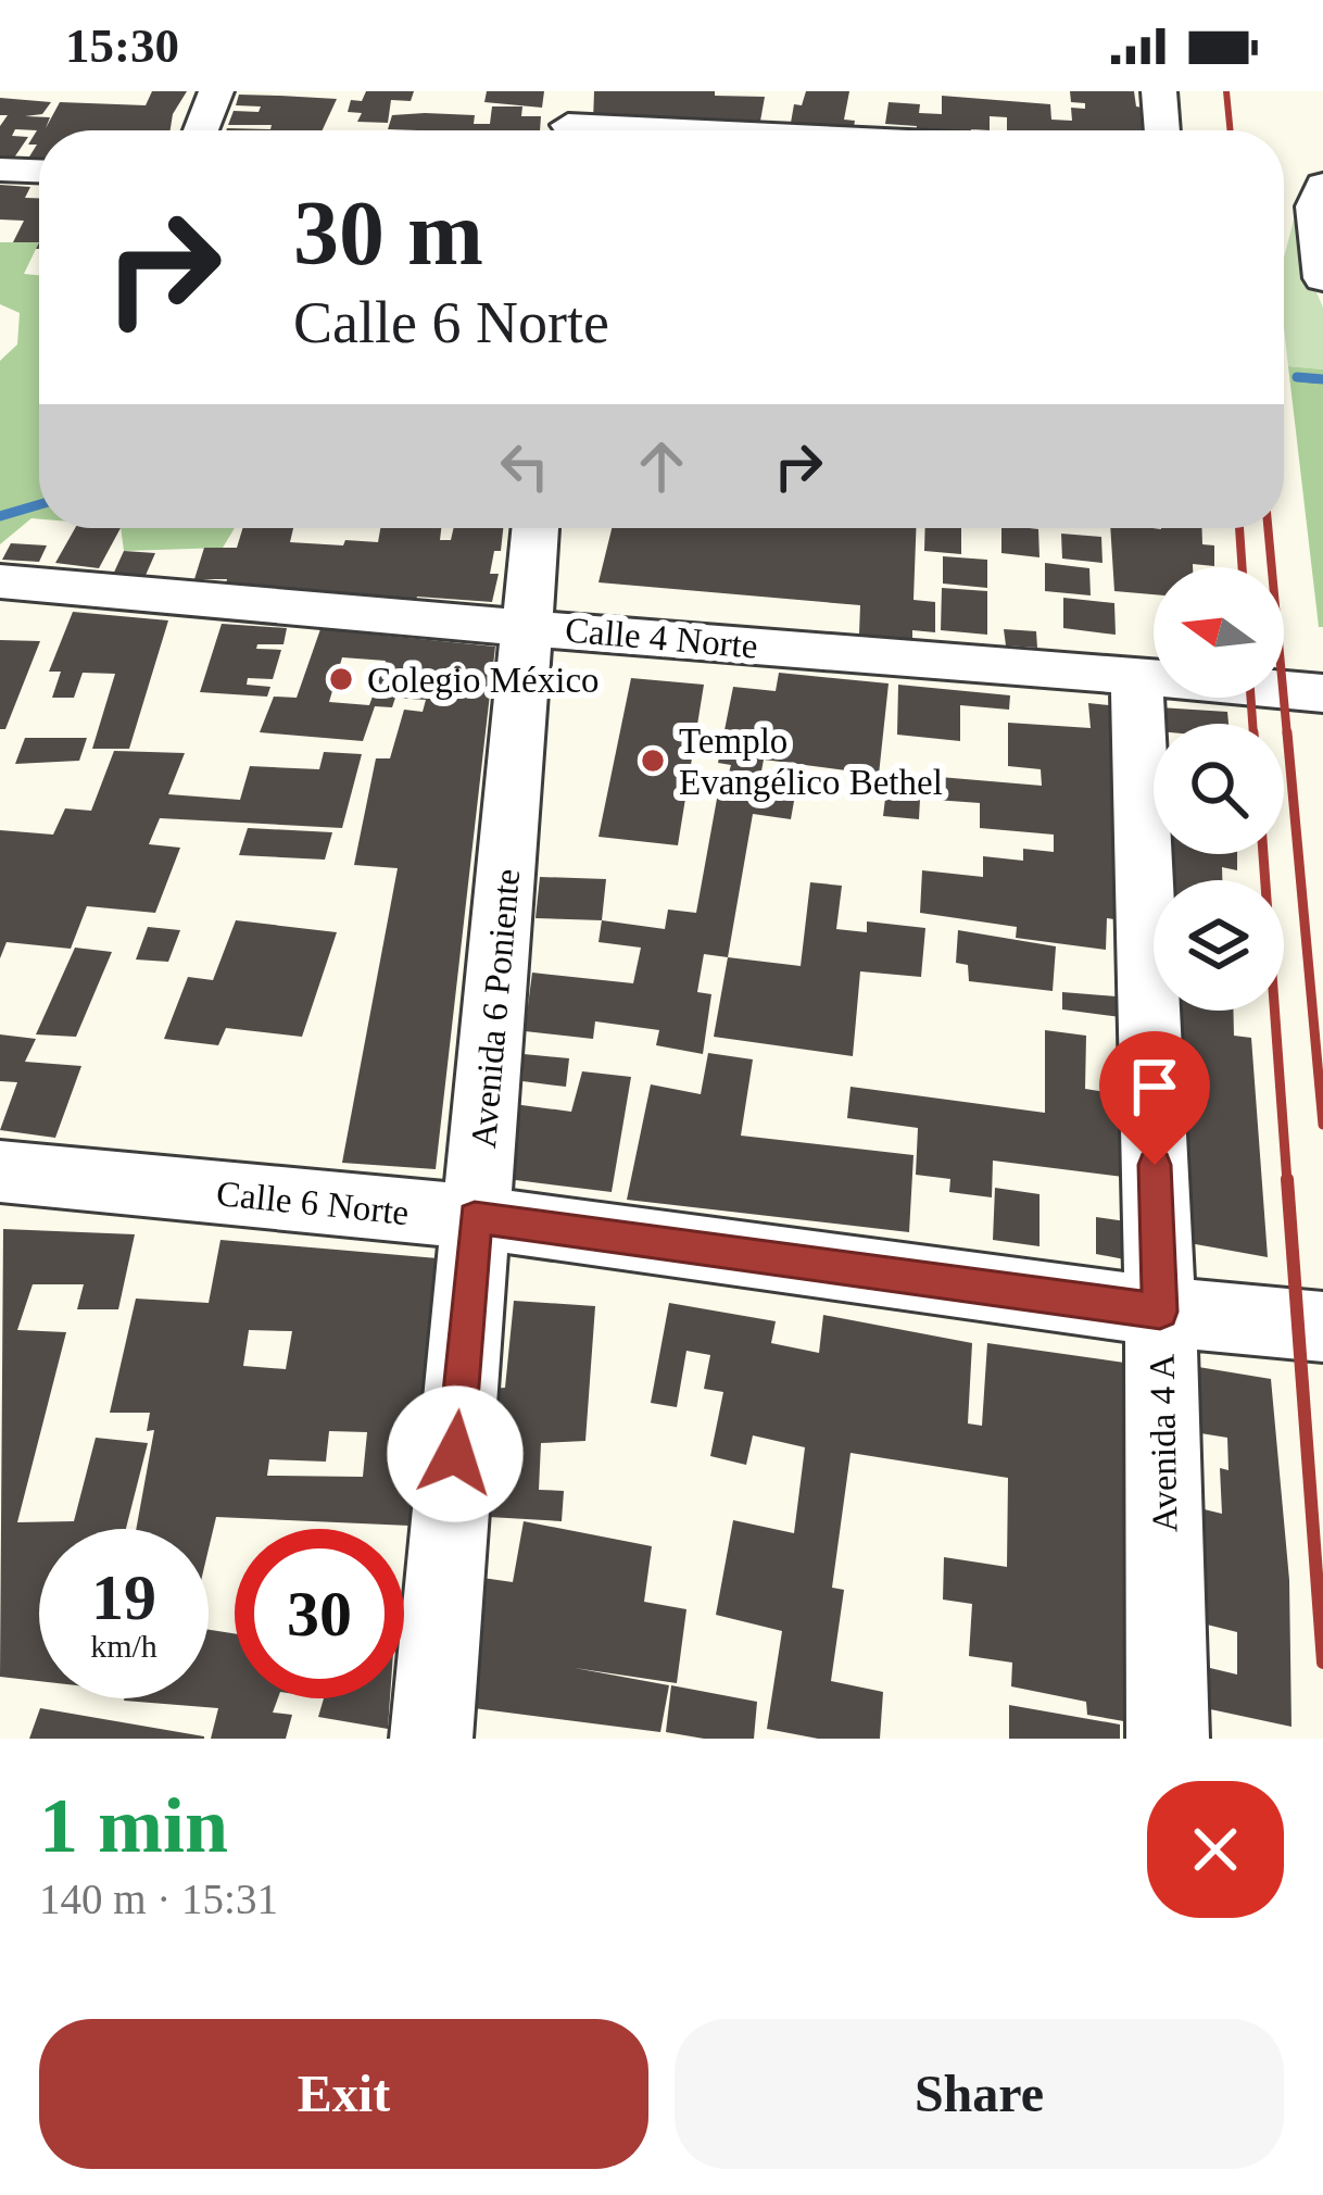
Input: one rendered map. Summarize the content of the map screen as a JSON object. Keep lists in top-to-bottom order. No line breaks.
{"streets":{"street":["Calle 4 Norte","Avenida 6 Poniente","Calle 6 Norte","Avenida 4 A"]},"crossings":[["Calle 4 Norte","Avenida 6 Poniente"],["Calle 4 Norte","Avenida 4 A"],["Avenida 6 Poniente","Calle 6 Norte"],["Calle 6 Norte","Avenida 4 A"]],"places":["Colegio México","Templo Evangélico Bethel"],"north":"left","page":{"status":"15:30","turn":["30 m","Calle 6 Norte"],"speed":"19 km/h","limit":"30","heading":["1 min","140 m · 15:31"],"buttons":["Exit","Share"]}}
